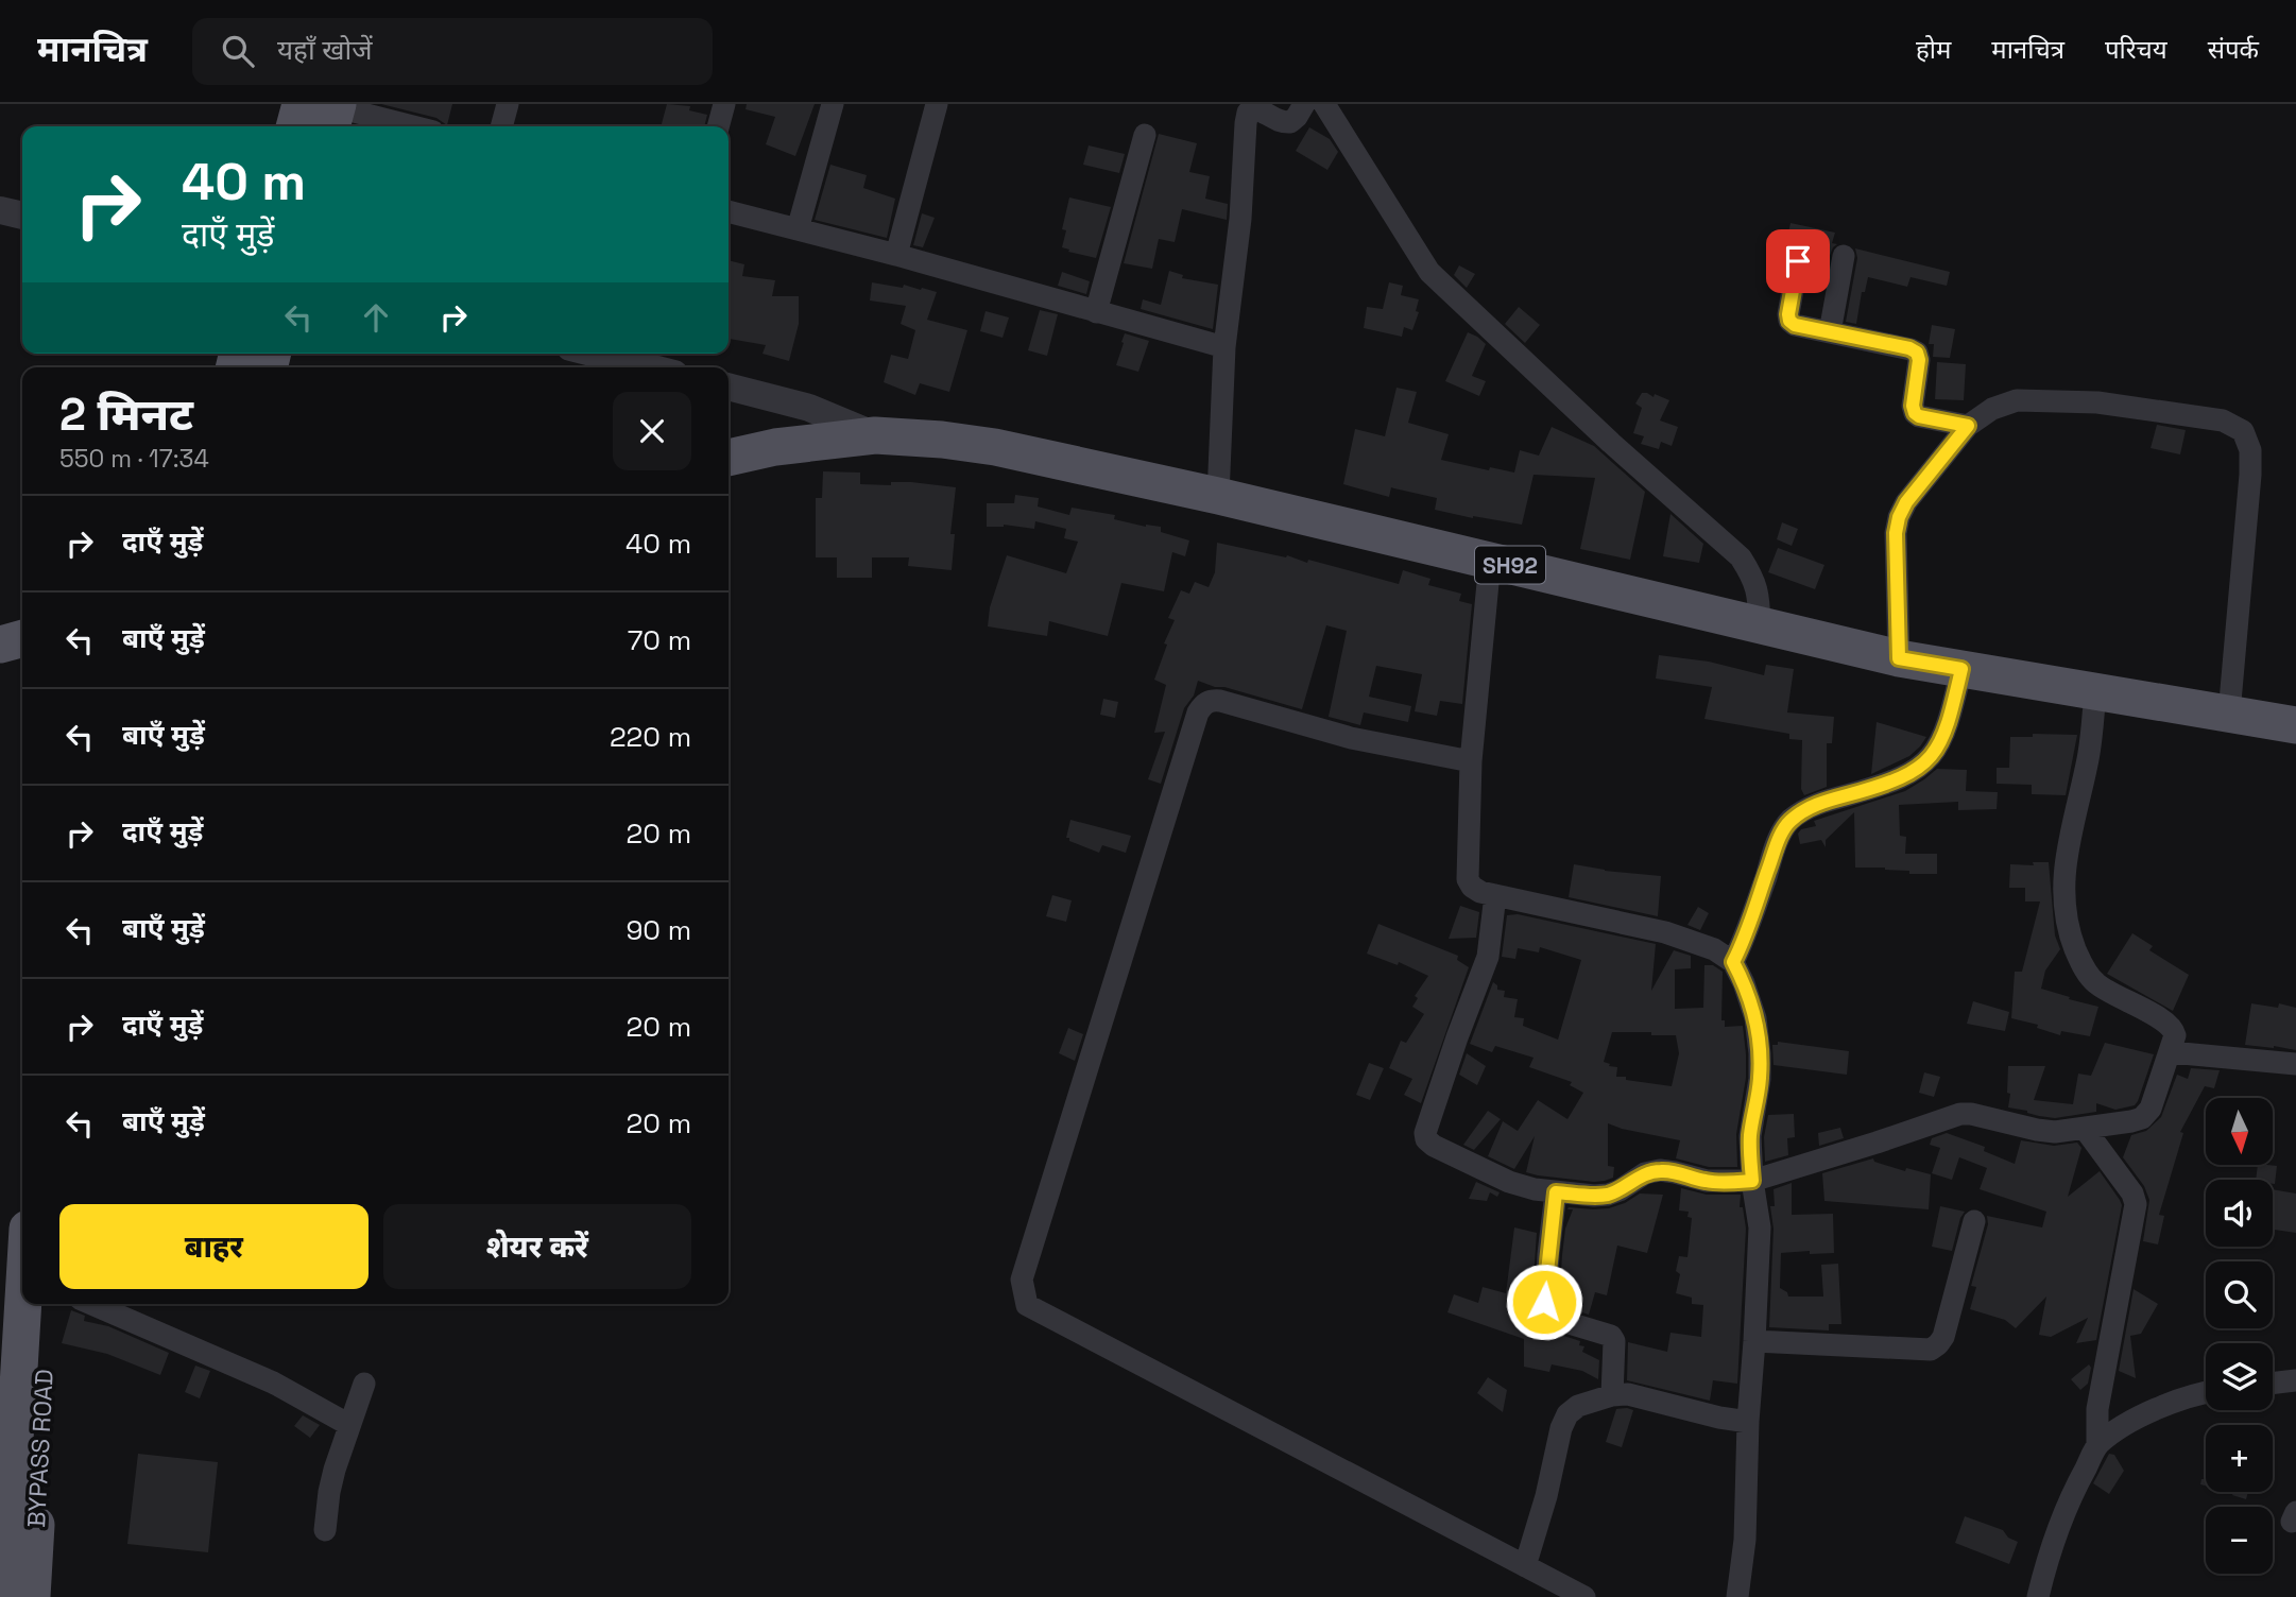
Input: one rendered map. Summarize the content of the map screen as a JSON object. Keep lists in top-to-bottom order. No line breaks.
{"streets":{"main road":["SH92","BYPASS ROAD"]},"north":"bottom","page":{"header":"मानचित्र","search":"यहाँ खोजें","nav":["होम","मानचित्र","परिचय","संपर्क"],"turn":["40 m","दाएँ मुड़ें"],"heading":["2 मिनट","550 m · 17:34"],"list":[{"name":"दाएँ मुड़ें","value":"40 m"},{"name":"बाएँ मुड़ें","value":"70 m"},{"name":"बाएँ मुड़ें","value":"220 m"},{"name":"दाएँ मुड़ें","value":"20 m"},{"name":"बाएँ मुड़ें","value":"90 m"},{"name":"दाएँ मुड़ें","value":"20 m"},{"name":"बाएँ मुड़ें","value":"20 m"}],"map_buttons":["+","−"],"buttons":["बाहर","शेयर करें"]}}
